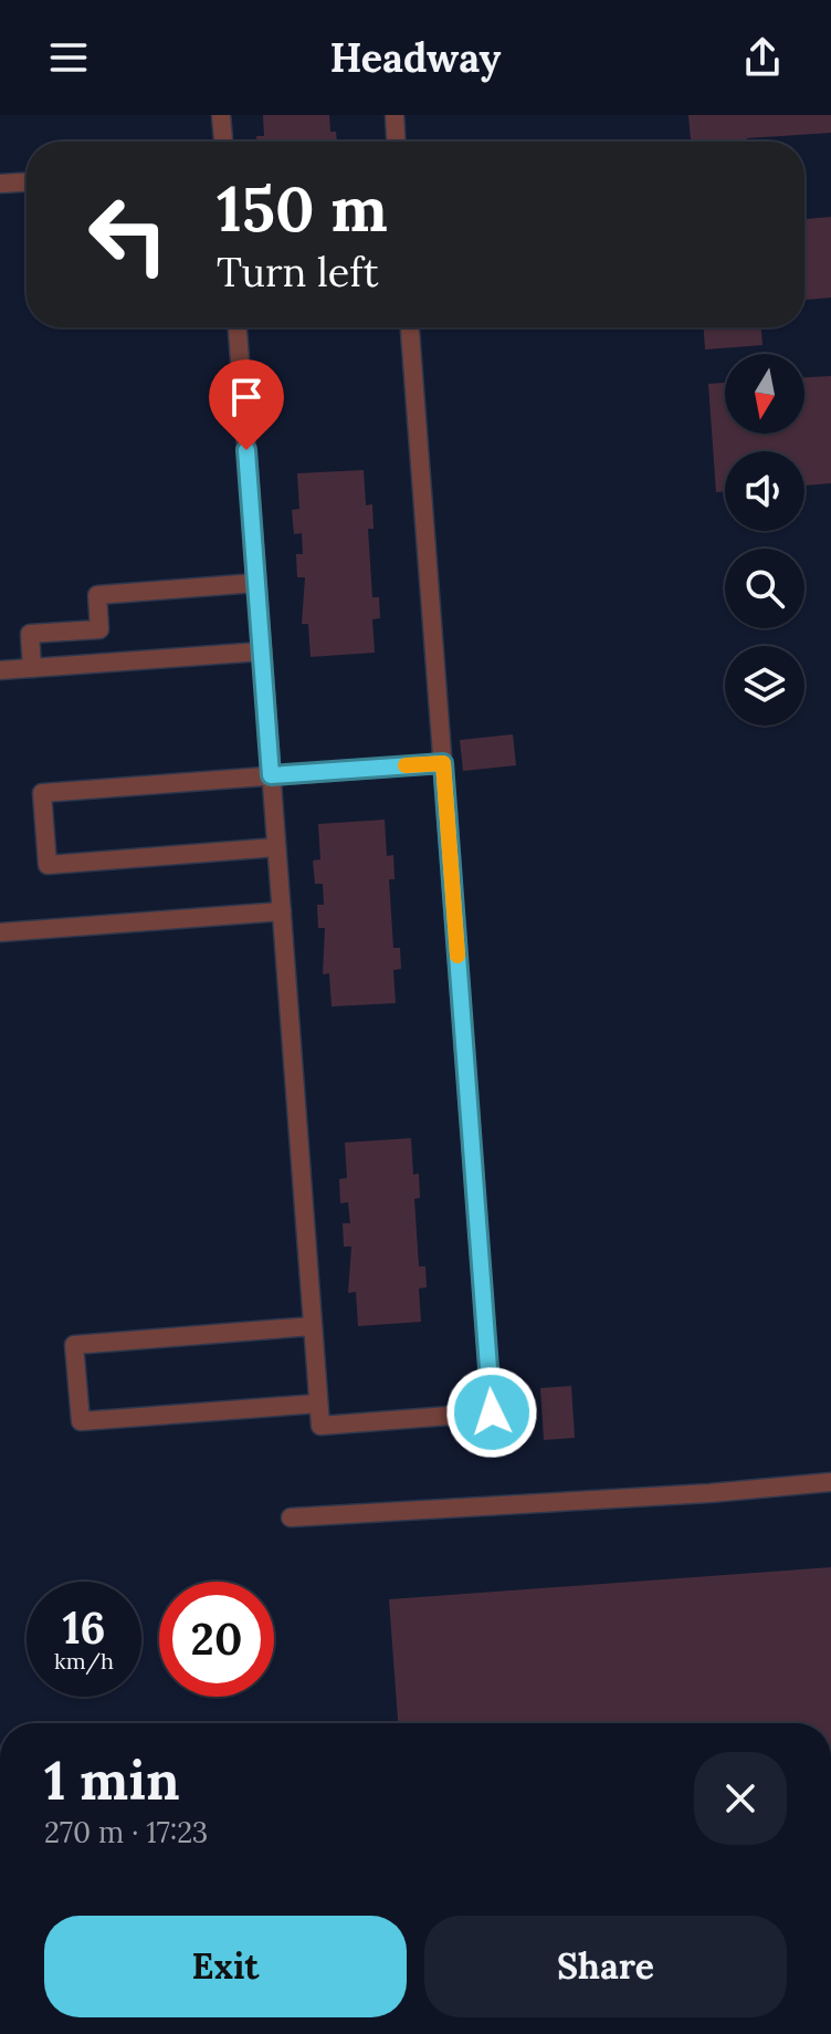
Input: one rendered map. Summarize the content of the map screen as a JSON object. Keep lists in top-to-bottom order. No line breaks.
{"north":"bottom","page":{"header":"Headway","turn":["150 m","Turn left"],"speed":"16 km/h","limit":"20","heading":["1 min","270 m · 17:23"],"buttons":["Exit","Share"]}}
